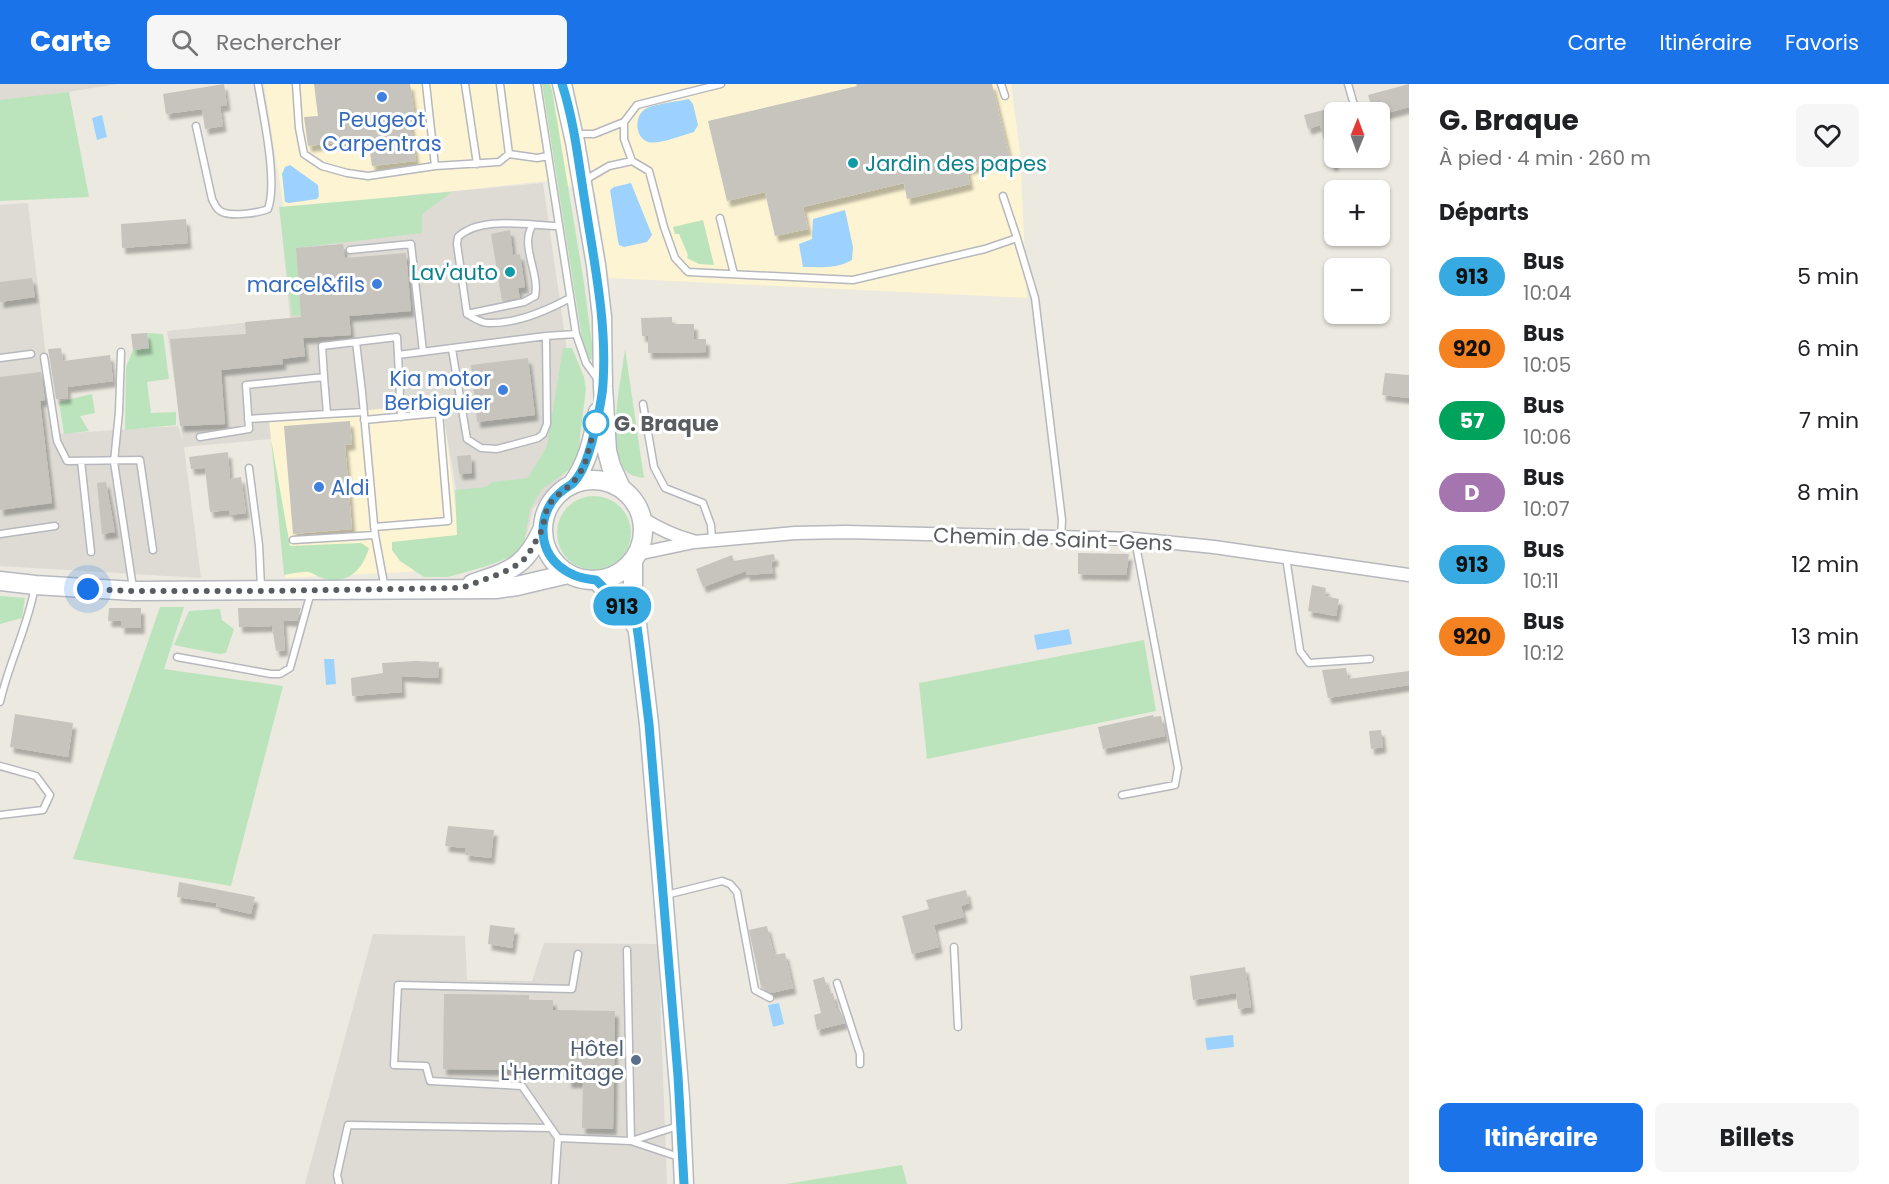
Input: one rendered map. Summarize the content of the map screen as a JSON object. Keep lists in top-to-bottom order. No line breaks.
{"streets":{"street":["Chemin de Saint-Gens"]},"places":["Peugeot Carpentras","Jardin des papes","Lav'auto","marcel&fils","Kia motor Berbiguier","G. Braque","Aldi","Hôtel L'Hermitage"],"lines":["bus line 913"],"north":"top","page":{"header":"Carte","search":"Rechercher","nav":["Carte","Itinéraire","Favoris"],"on_map":"913","heading":[["G. Braque","À pied · 4 min · 260 m"],"Départs"],"map_buttons":["+","−"],"list":[{"mark":"913","name":"Bus","note":"10:04","value":"5 min"},{"mark":"920","name":"Bus","note":"10:05","value":"6 min"},{"mark":"57","name":"Bus","note":"10:06","value":"7 min"},{"mark":"D","name":"Bus","note":"10:07","value":"8 min"},{"mark":"913","name":"Bus","note":"10:11","value":"12 min"},{"mark":"920","name":"Bus","note":"10:12","value":"13 min"}],"buttons":["Itinéraire","Billets"]}}
